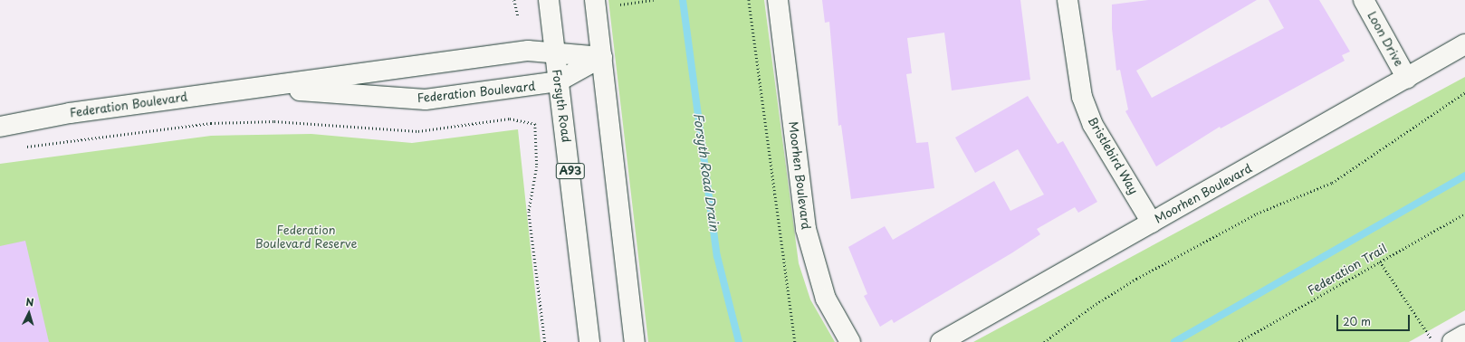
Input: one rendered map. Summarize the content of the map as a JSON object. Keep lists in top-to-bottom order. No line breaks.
{"streets":{"main road":["Loon Drive","Federation Boulevard","Forsyth Road","Bristlebird Way","A93","Moorhen Boulevard"],"path":["Federation Trail"]},"crossings":[["Loon Drive","Moorhen Boulevard"],["Federation Boulevard","Forsyth Road"],["Bristlebird Way","Moorhen Boulevard"]],"water":["Forsyth Road Drain"],"parks":["Federation Boulevard Reserve"],"scale_bar":"20 m","north":"top"}
